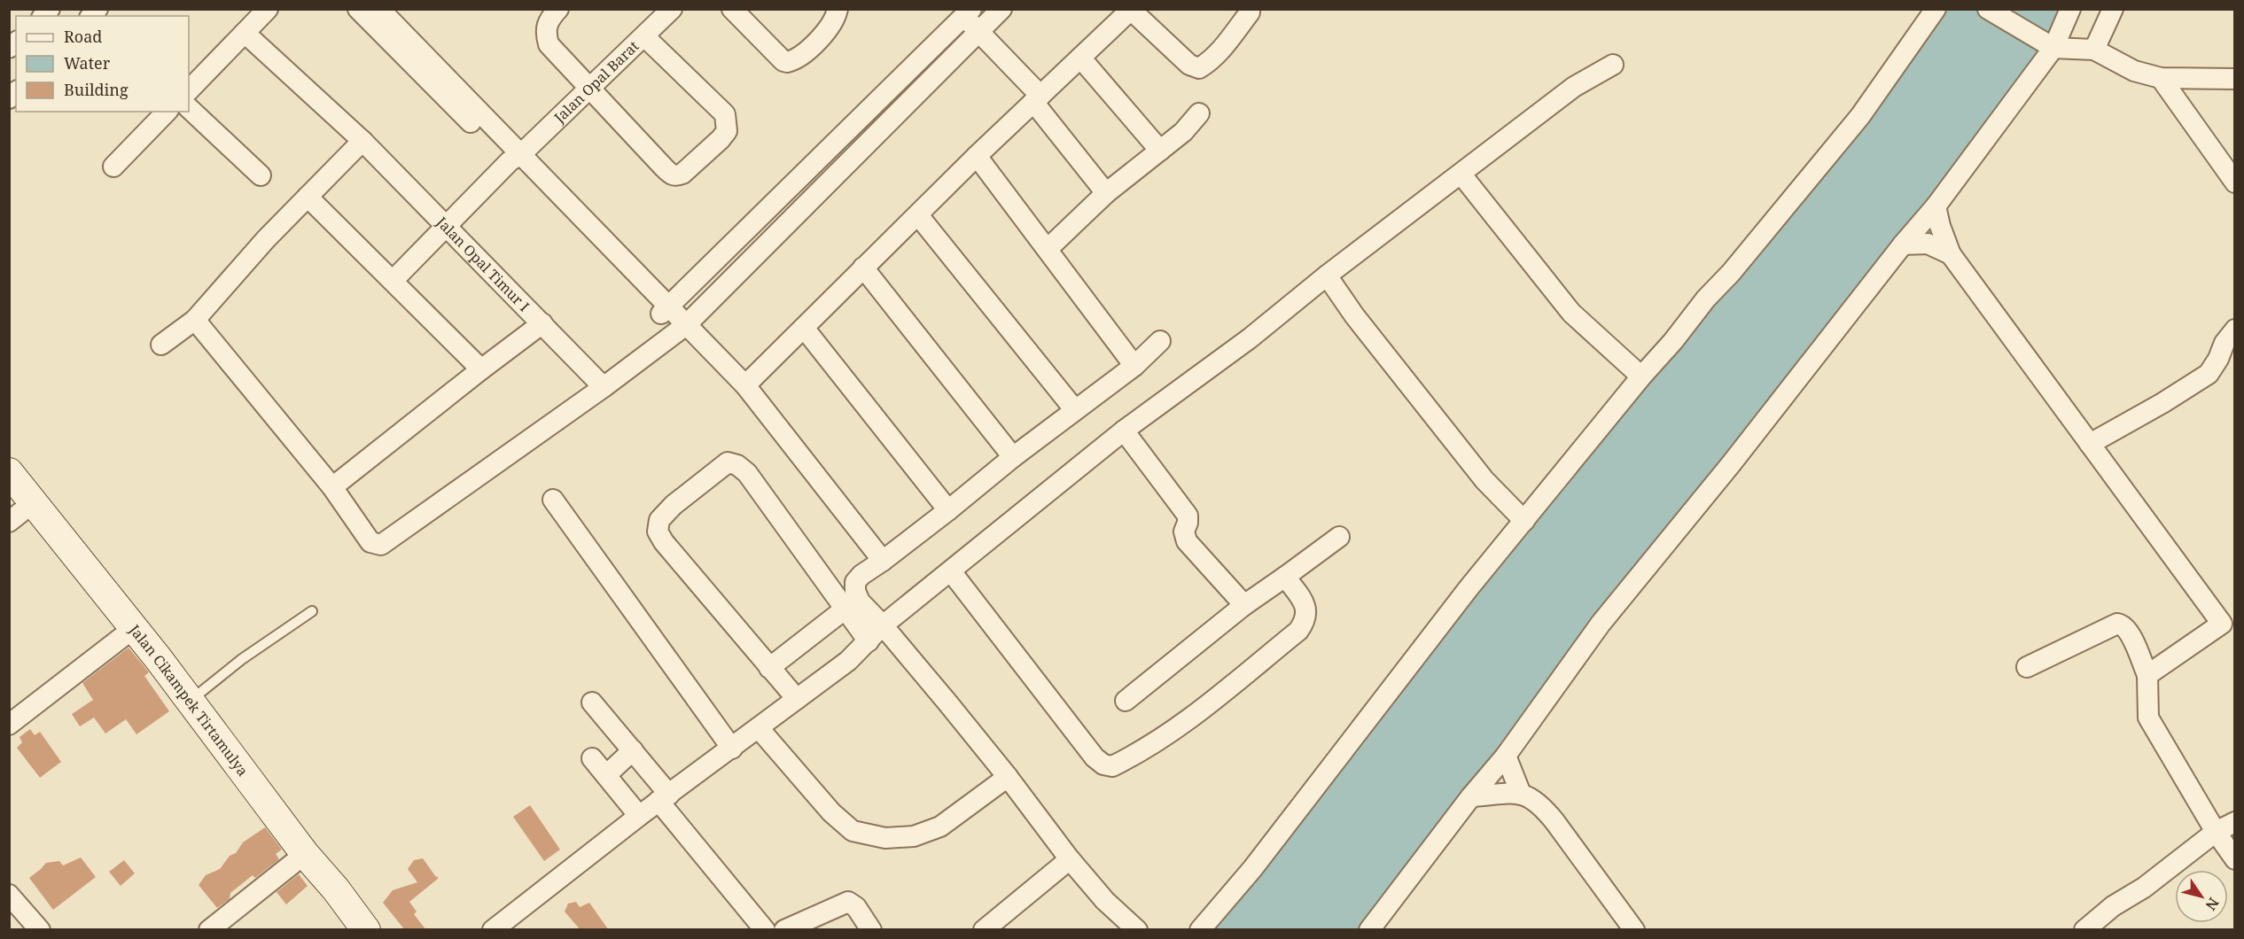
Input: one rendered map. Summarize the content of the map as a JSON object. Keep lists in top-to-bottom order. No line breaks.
{"streets":{"street":["Jalan Opal Barat","Jalan Opal Timur I","Jalan Cikampek Tirtamulya"]},"crossings":[["Jalan Opal Barat","Jalan Opal Timur I"]],"legend":["Road","Water","Building"],"north":"bottom right"}
